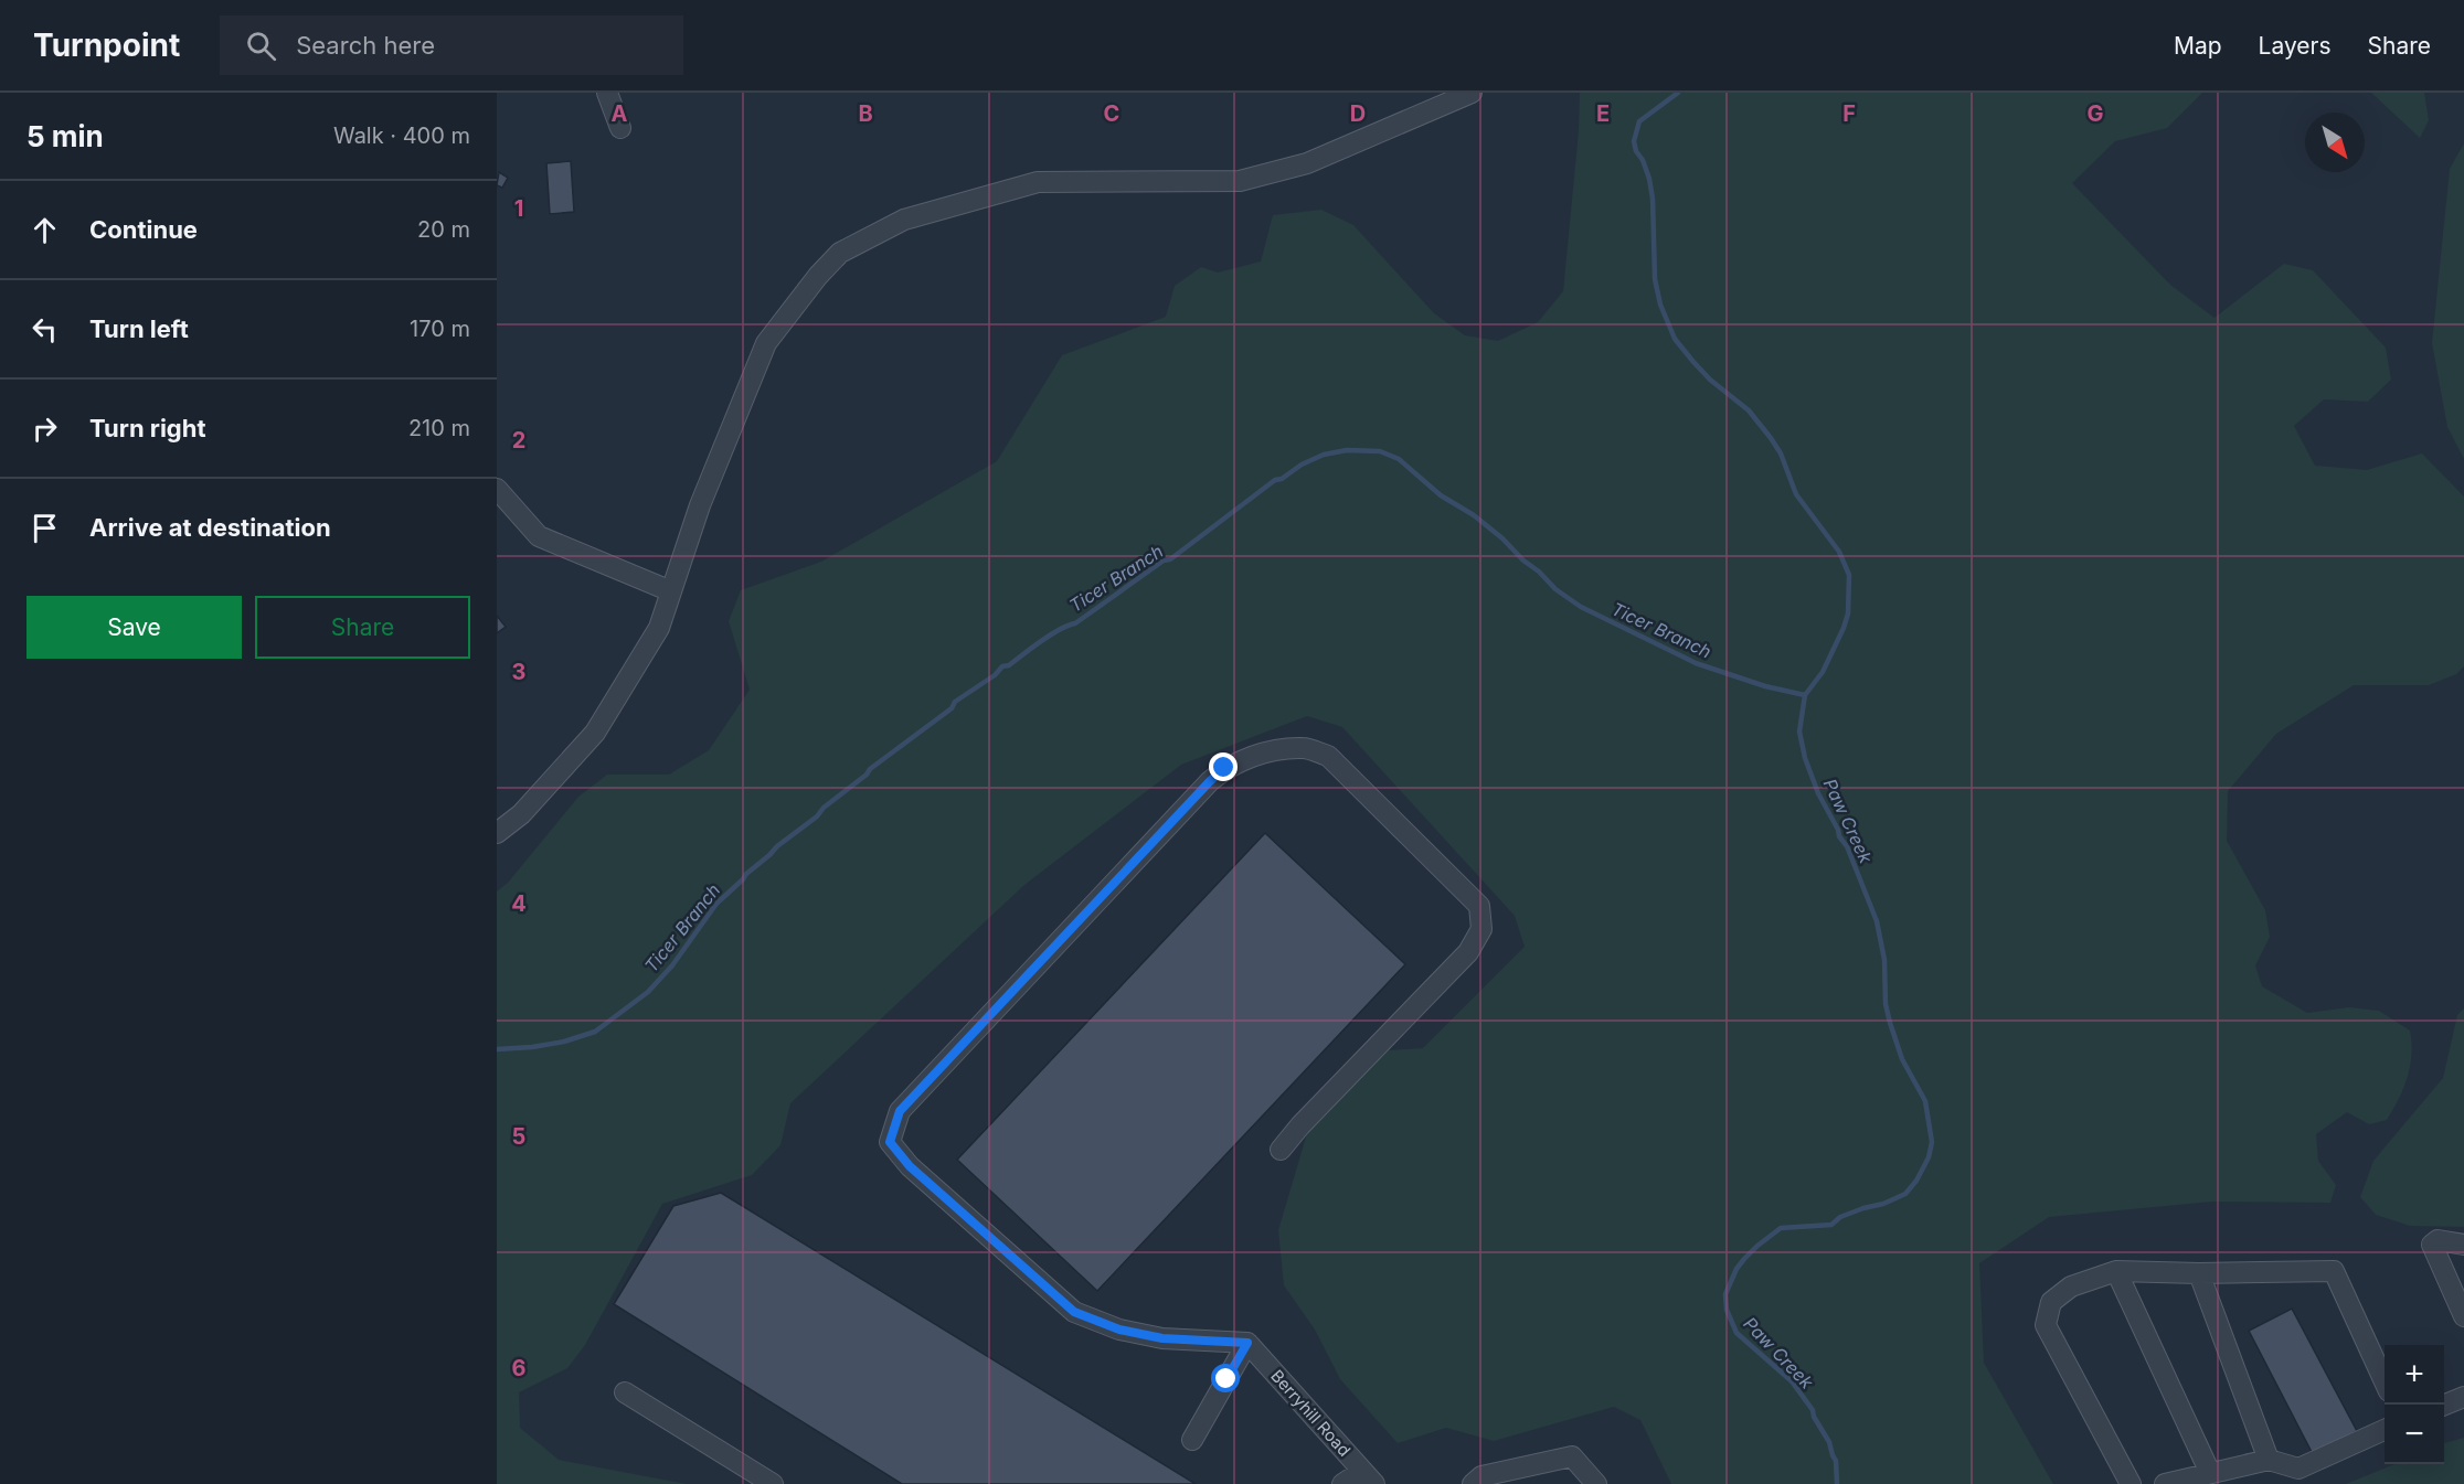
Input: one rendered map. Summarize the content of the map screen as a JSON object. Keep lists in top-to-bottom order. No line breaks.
{"streets":{"street":["Berryhill Road"]},"water":["Ticer Branch","Paw Creek"],"north":"bottom right","page":{"header":"Turnpoint","search":"Search here","nav":["Map","Layers","Share"],"heading":["5 min","Walk · 400 m"],"list":[["Continue","20 m"],["Turn left","170 m"],["Turn right","210 m"],"Arrive at destination"],"buttons":["Save","Share"],"map_buttons":["+","−"]},"grid":{"columns":["A","B","C","D","E","F","G"],"rows":["1","2","3","4","5","6"]}}
